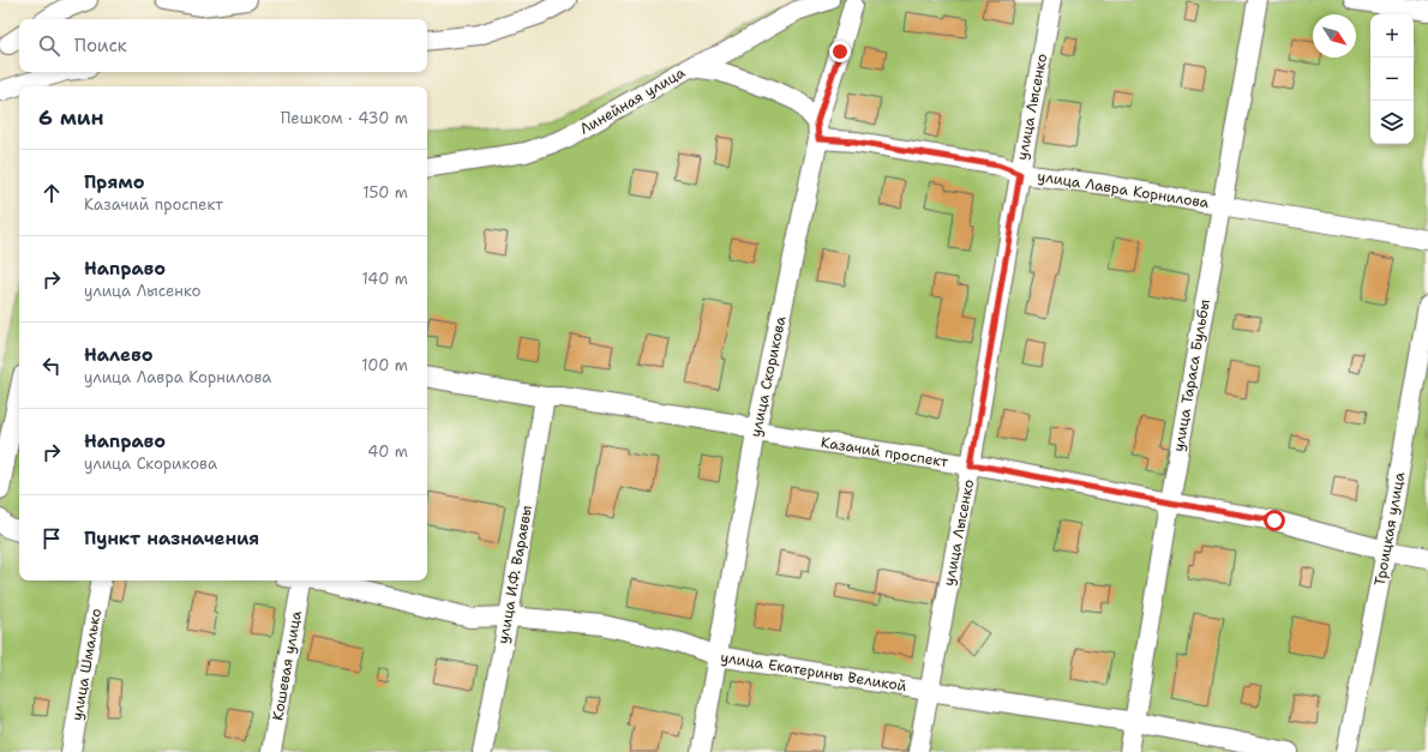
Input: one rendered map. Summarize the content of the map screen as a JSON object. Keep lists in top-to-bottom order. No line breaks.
{"streets":{"street":["Линейная улица","улица Лысенко","улица Лавра Корнилова","улица Тараса Бульбы","улица Скорикова","Казачий проспект","Троицкая улица","улица И.Ф. Вараввы","улица Шмалько","Кошевая улица","улица Екатерины Великой"]},"crossings":[["улица Лысенко","улица Лавра Корнилова"],["улица Лысенко","Казачий проспект"],["улица Лысенко","улица Екатерины Великой"],["улица Лавра Корнилова","улица Тараса Бульбы"],["улица Лавра Корнилова","улица Скорикова"],["улица Тараса Бульбы","Казачий проспект"],["улица Тараса Бульбы","улица Екатерины Великой"],["улица Скорикова","Казачий проспект"],["улица Скорикова","улица Екатерины Великой"],["Казачий проспект","Троицкая улица"],["Казачий проспект","улица И.Ф. Вараввы"],["улица И.Ф. Вараввы","улица Екатерины Великой"]],"north":"bottom right","page":{"map_buttons":["+","−"],"search":"Поиск","heading":["6 мин","Пешком · 430 m"],"list":[["Прямо","Казачий проспект","150 m"],["Направо","улица Лысенко","140 m"],["Налево","улица Лавра Корнилова","100 m"],["Направо","улица Скорикова","40 m"],"Пункт назначения"]}}
